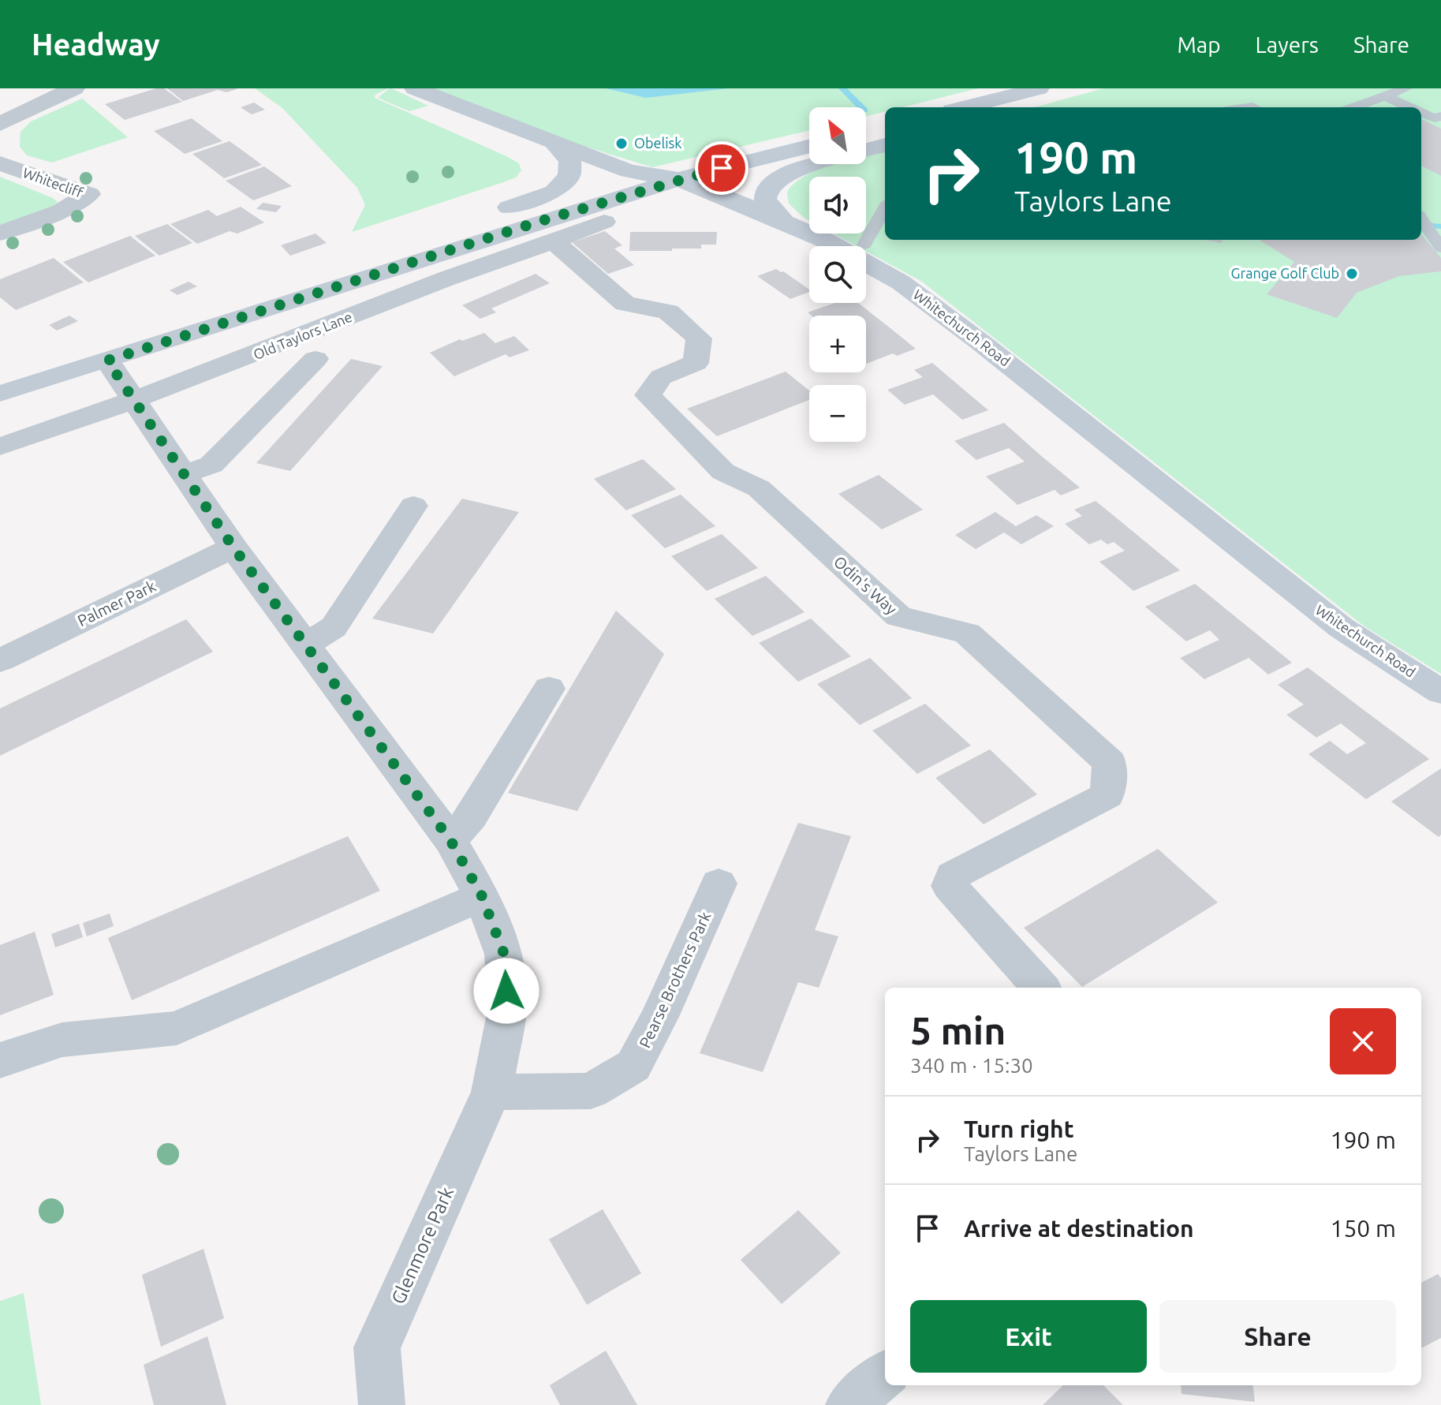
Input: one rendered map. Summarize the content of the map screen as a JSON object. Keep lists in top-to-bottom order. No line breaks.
{"streets":{"street":["Whitecliff","Whitechurch Road","Old Taylors Lane","Odin's Way","Palmer Park","Pearse Brothers Park","Glenmore Park"]},"crossings":[["Old Taylors Lane","Odin's Way"],["Pearse Brothers Park","Glenmore Park"]],"places":["Obelisk","Grange Golf Club"],"north":"top left","page":{"header":"Headway","nav":["Map","Layers","Share"],"map_buttons":["+","−"],"turn":["190 m","Taylors Lane"],"heading":["5 min","340 m · 15:30"],"list":[{"name":"Turn right","note":"Taylors Lane","value":"190 m"},{"name":"Arrive at destination","value":"150 m"}],"buttons":["Exit","Share"]}}
